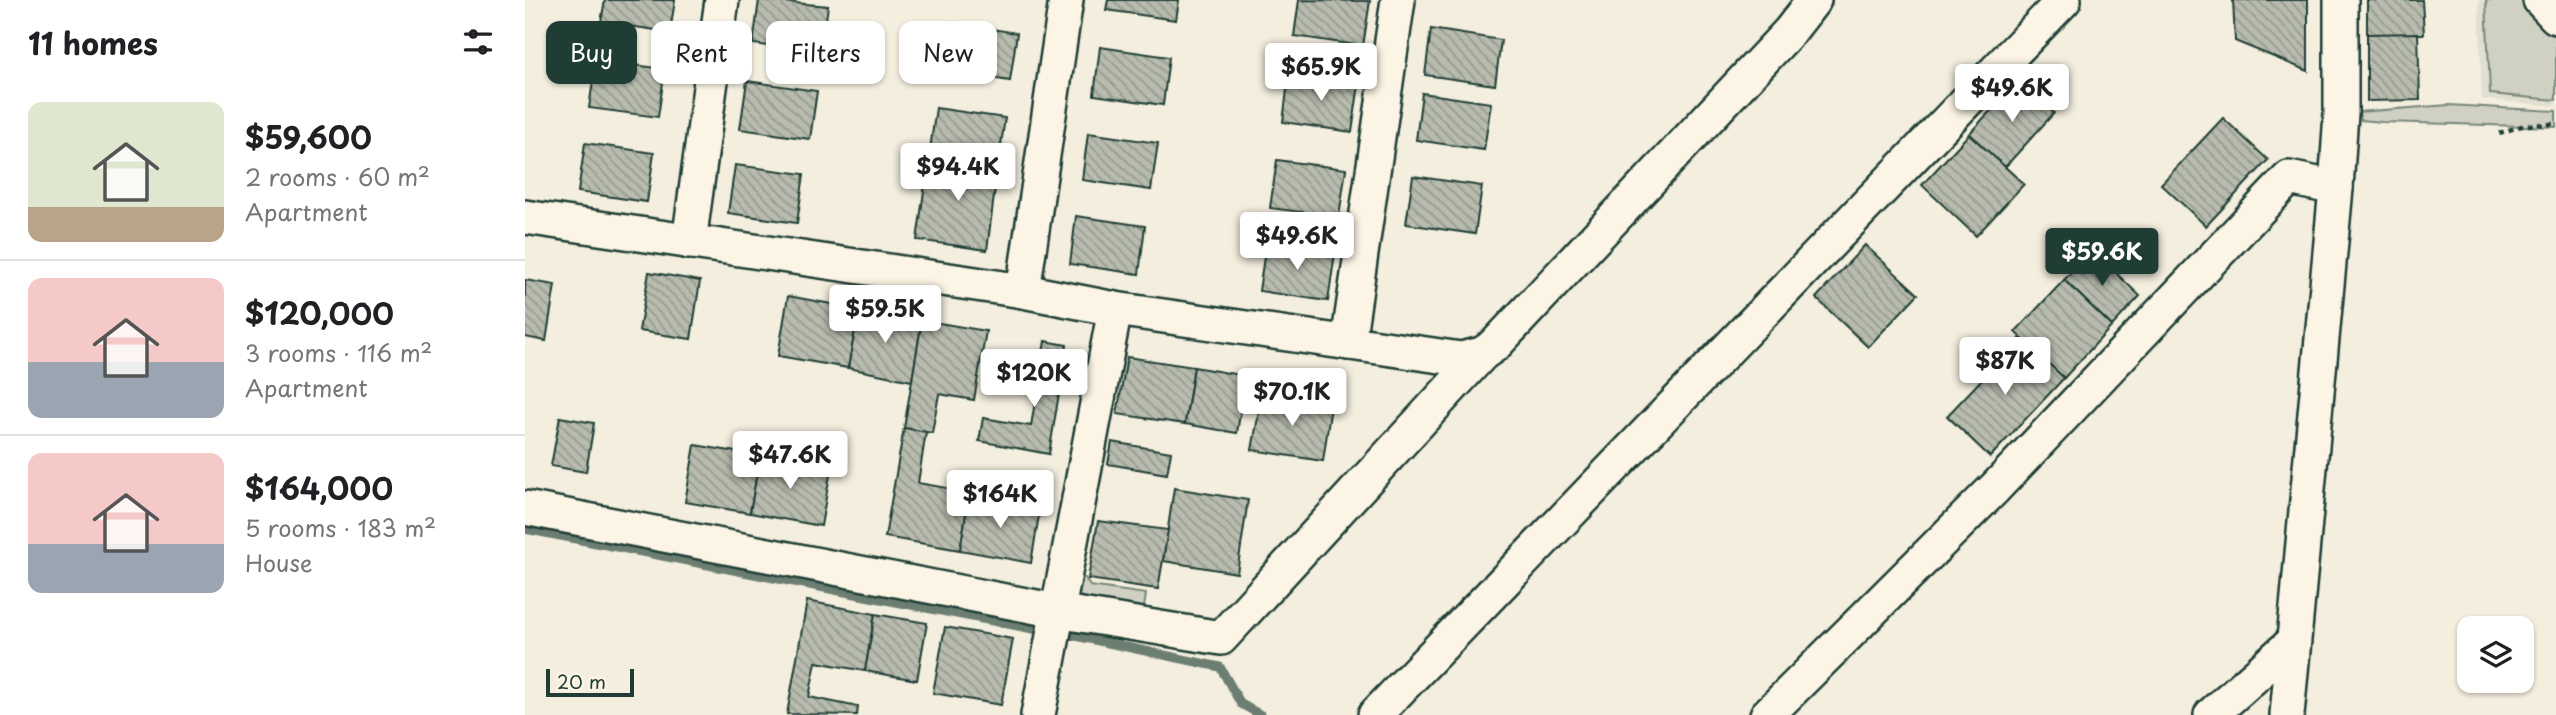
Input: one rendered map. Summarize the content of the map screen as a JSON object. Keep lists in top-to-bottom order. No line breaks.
{"scale_bar":"20 m","page":{"heading":"11 homes","chip":["Buy","Rent","Filters","New"],"price":["$65.9K","$49.6K","$94.4K","$49.6K","$59.6K","$59.5K","$87K","$120K","$70.1K","$47.6K","$164K"],"list":[{"name":"$59,600","note":"2 rooms · 60 m² · Apartment"},{"name":"$120,000","note":"3 rooms · 116 m² · Apartment"},{"name":"$164,000","note":"5 rooms · 183 m² · House"}],"scale":"20 m"}}
